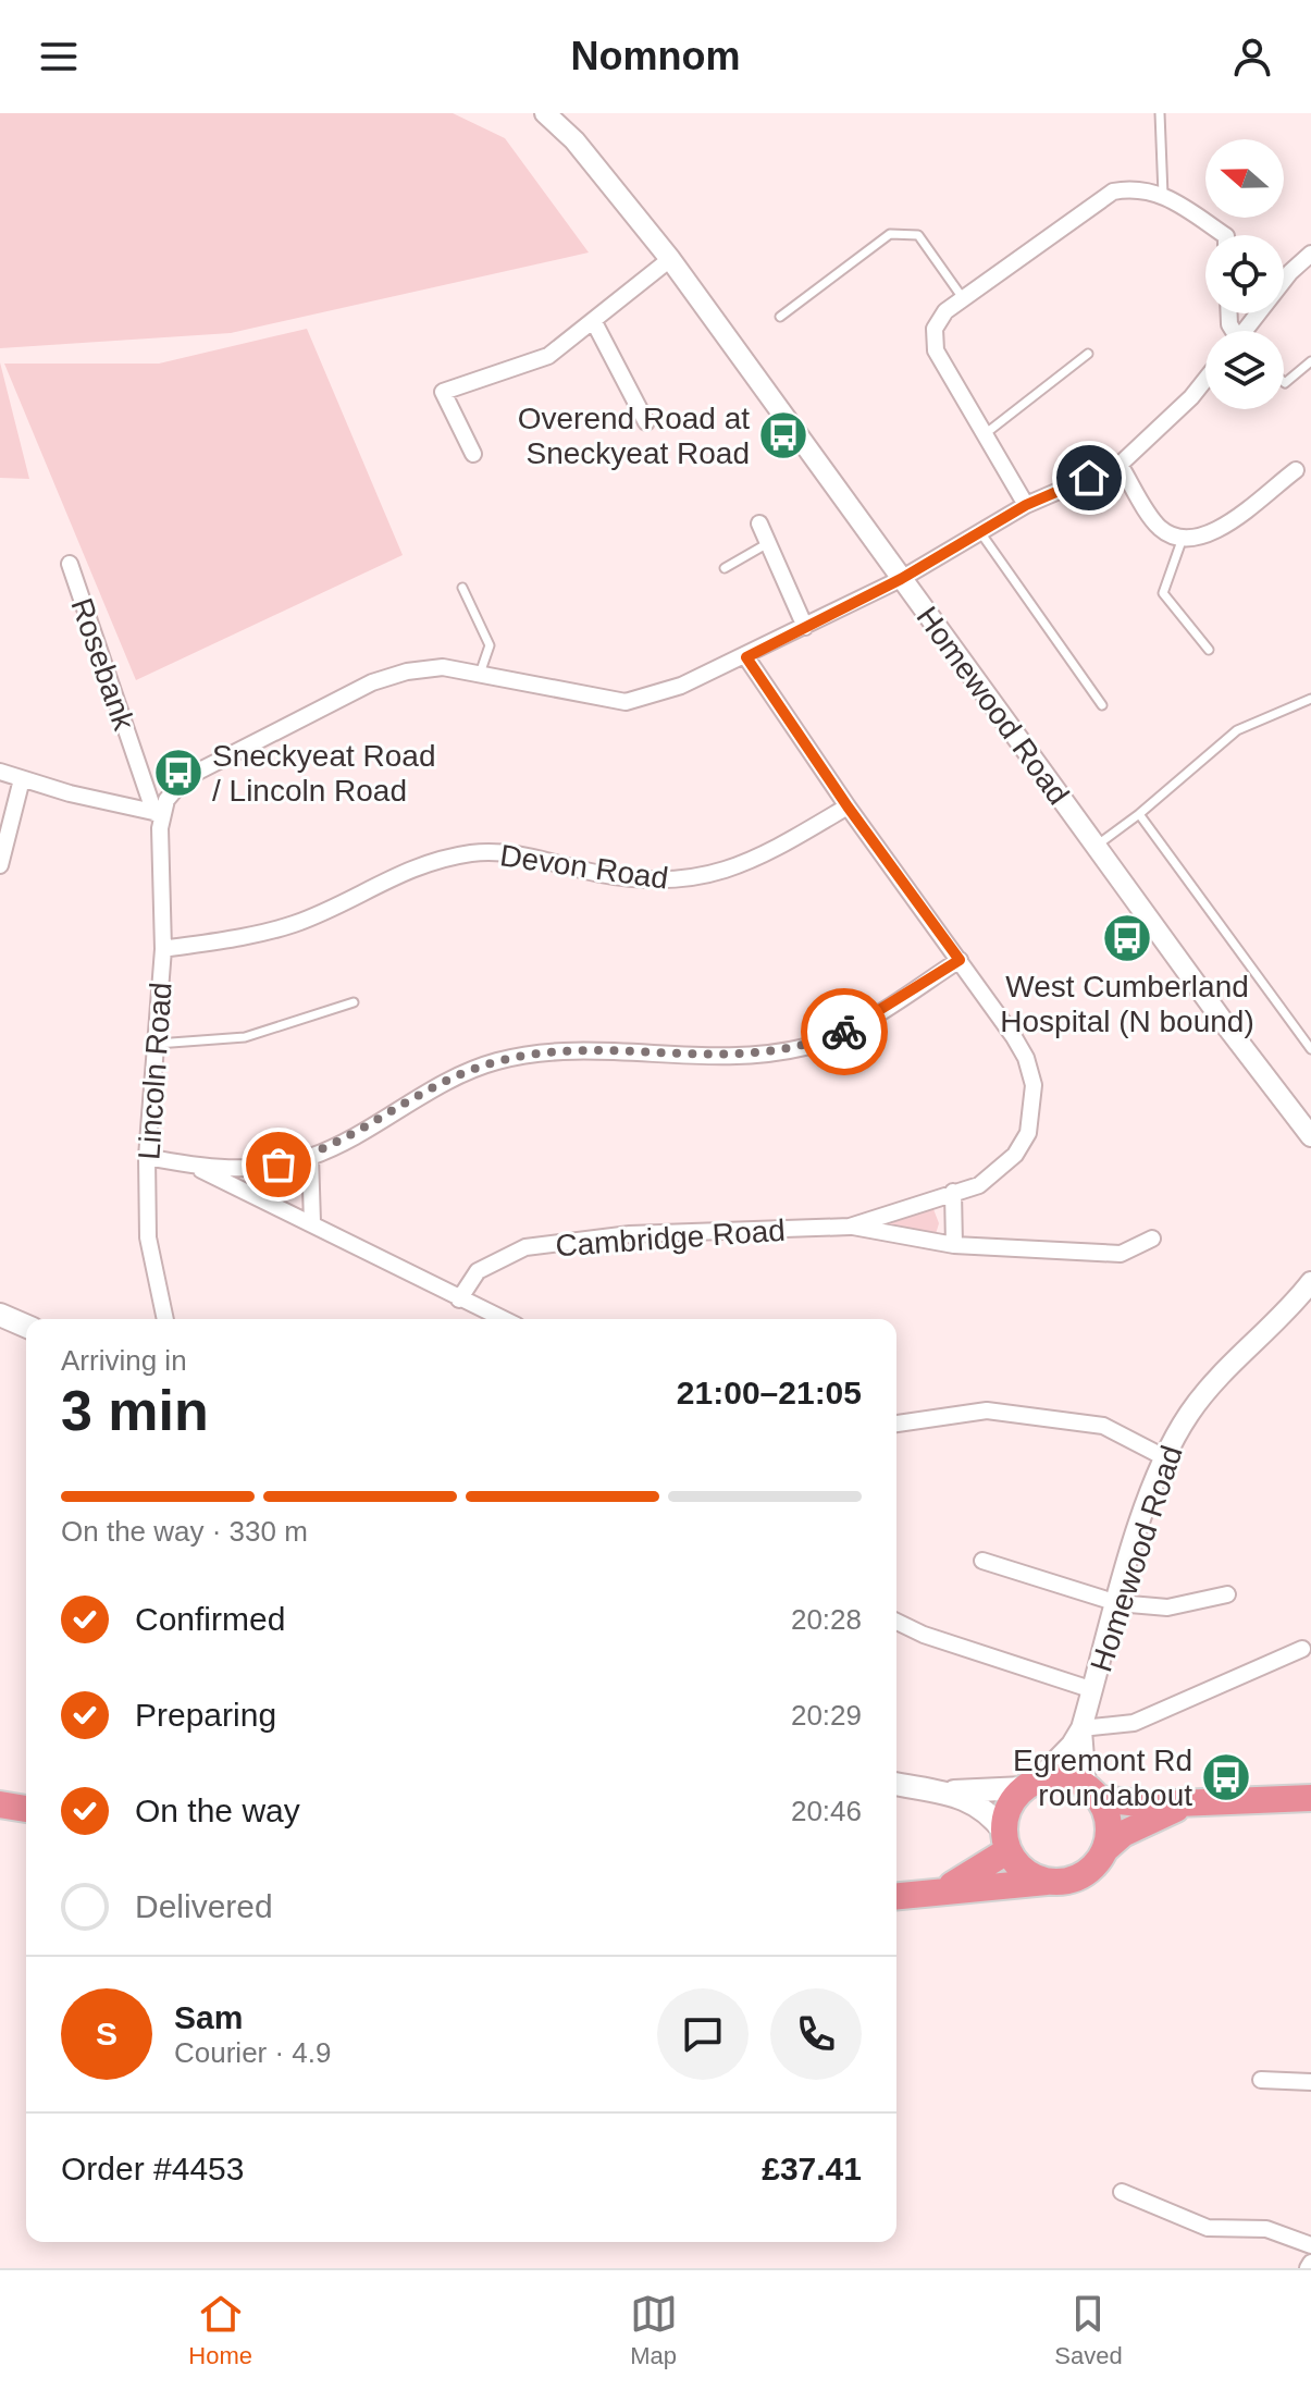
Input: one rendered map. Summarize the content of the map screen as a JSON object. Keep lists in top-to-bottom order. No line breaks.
{"streets":{"street":["Rosebank","Homewood Road","Devon Road","Lincoln Road","Cambridge Road"]},"crossings":[["Rosebank","Lincoln Road"],["Devon Road","Lincoln Road"],["Devon Road","Cambridge Road"]],"places":{"bus stop":["Overend Road at Sneckyeat Road","Sneckyeat Road / Lincoln Road","West Cumberland Hospital (N bound)","Egremont Rd roundabout"]},"north":"left","page":{"header":"Nomnom","heading":["3 min","Arriving in","21:00–21:05"],"panel":["Sam","Courier · 4.9","Order #4453","£37.41"],"bar":"On the way · 330 m","list":[["Confirmed","20:28"],["Preparing","20:29"],["On the way","20:46"],"Delivered"],"round":"S","tabs":["Home","Map","Saved"]}}
